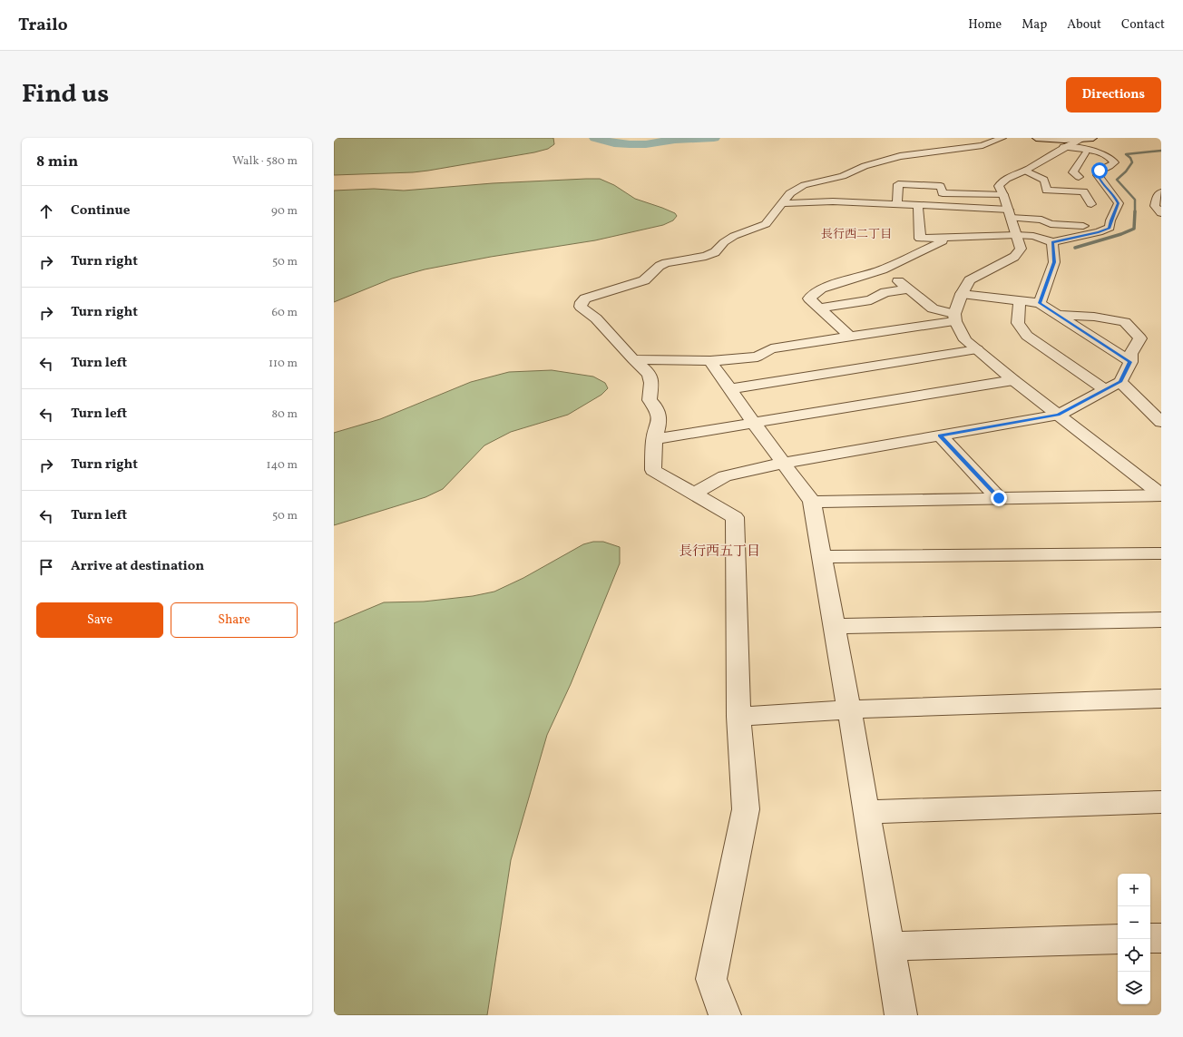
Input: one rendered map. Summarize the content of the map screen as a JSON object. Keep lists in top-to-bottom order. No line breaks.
{"districts":["長行西二丁目","長行西五丁目"],"page":{"header":"Trailo","nav":["Home","Map","About","Contact"],"title":"Find us","buttons":["Directions",["Save","Share"]],"heading":["8 min","Walk · 580 m"],"list":[["Continue","90 m"],["Turn right","50 m"],["Turn right","60 m"],["Turn left","110 m"],["Turn left","80 m"],["Turn right","140 m"],["Turn left","50 m"],"Arrive at destination"],"map_buttons":["+","−"]}}
